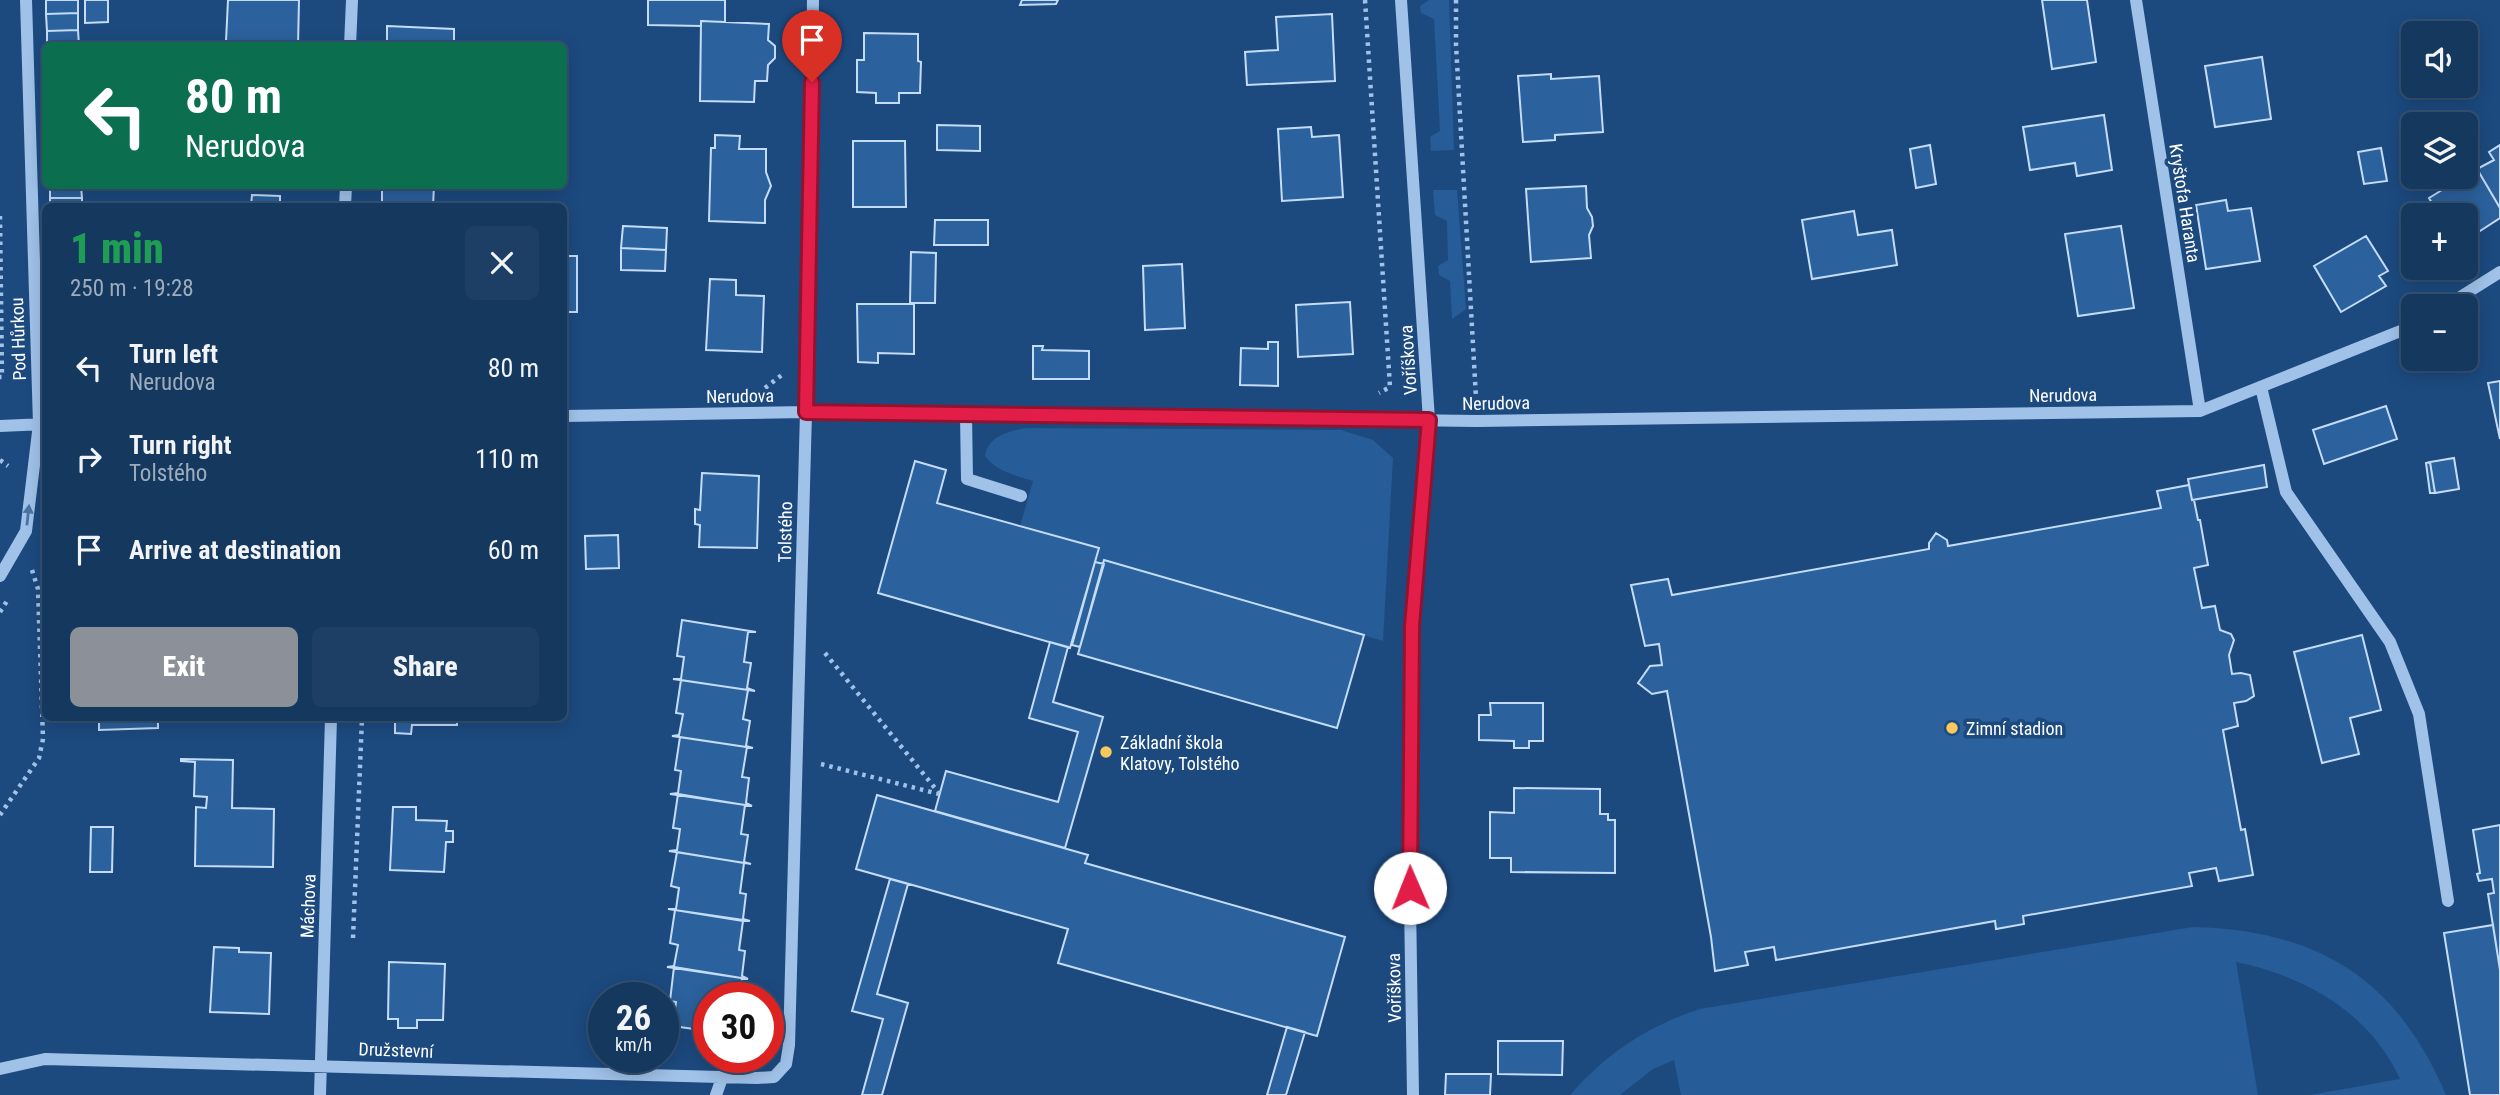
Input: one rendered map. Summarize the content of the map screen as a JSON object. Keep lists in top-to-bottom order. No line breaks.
{"streets":{"street":["Kryštofa Haranta","Pod Hůrkou","Voříškova","Nerudova","Tolstého","Máchova","Družstevní"]},"crossings":[["Kryštofa Haranta","Nerudova"],["Voříškova","Nerudova"],["Nerudova","Tolstého"],["Tolstého","Družstevní"],["Máchova","Družstevní"]],"places":["Zimní stadion","Základní škola Klatovy, Tolstého"],"page":{"map_buttons":["+","−"],"turn":["80 m","Nerudova"],"heading":["1 min","250 m · 19:28"],"list":[{"name":"Turn left","note":"Nerudova","value":"80 m"},{"name":"Turn right","note":"Tolstého","value":"110 m"},{"name":"Arrive at destination","value":"60 m"}],"buttons":["Exit","Share"],"speed":"26 km/h","limit":"30"}}
